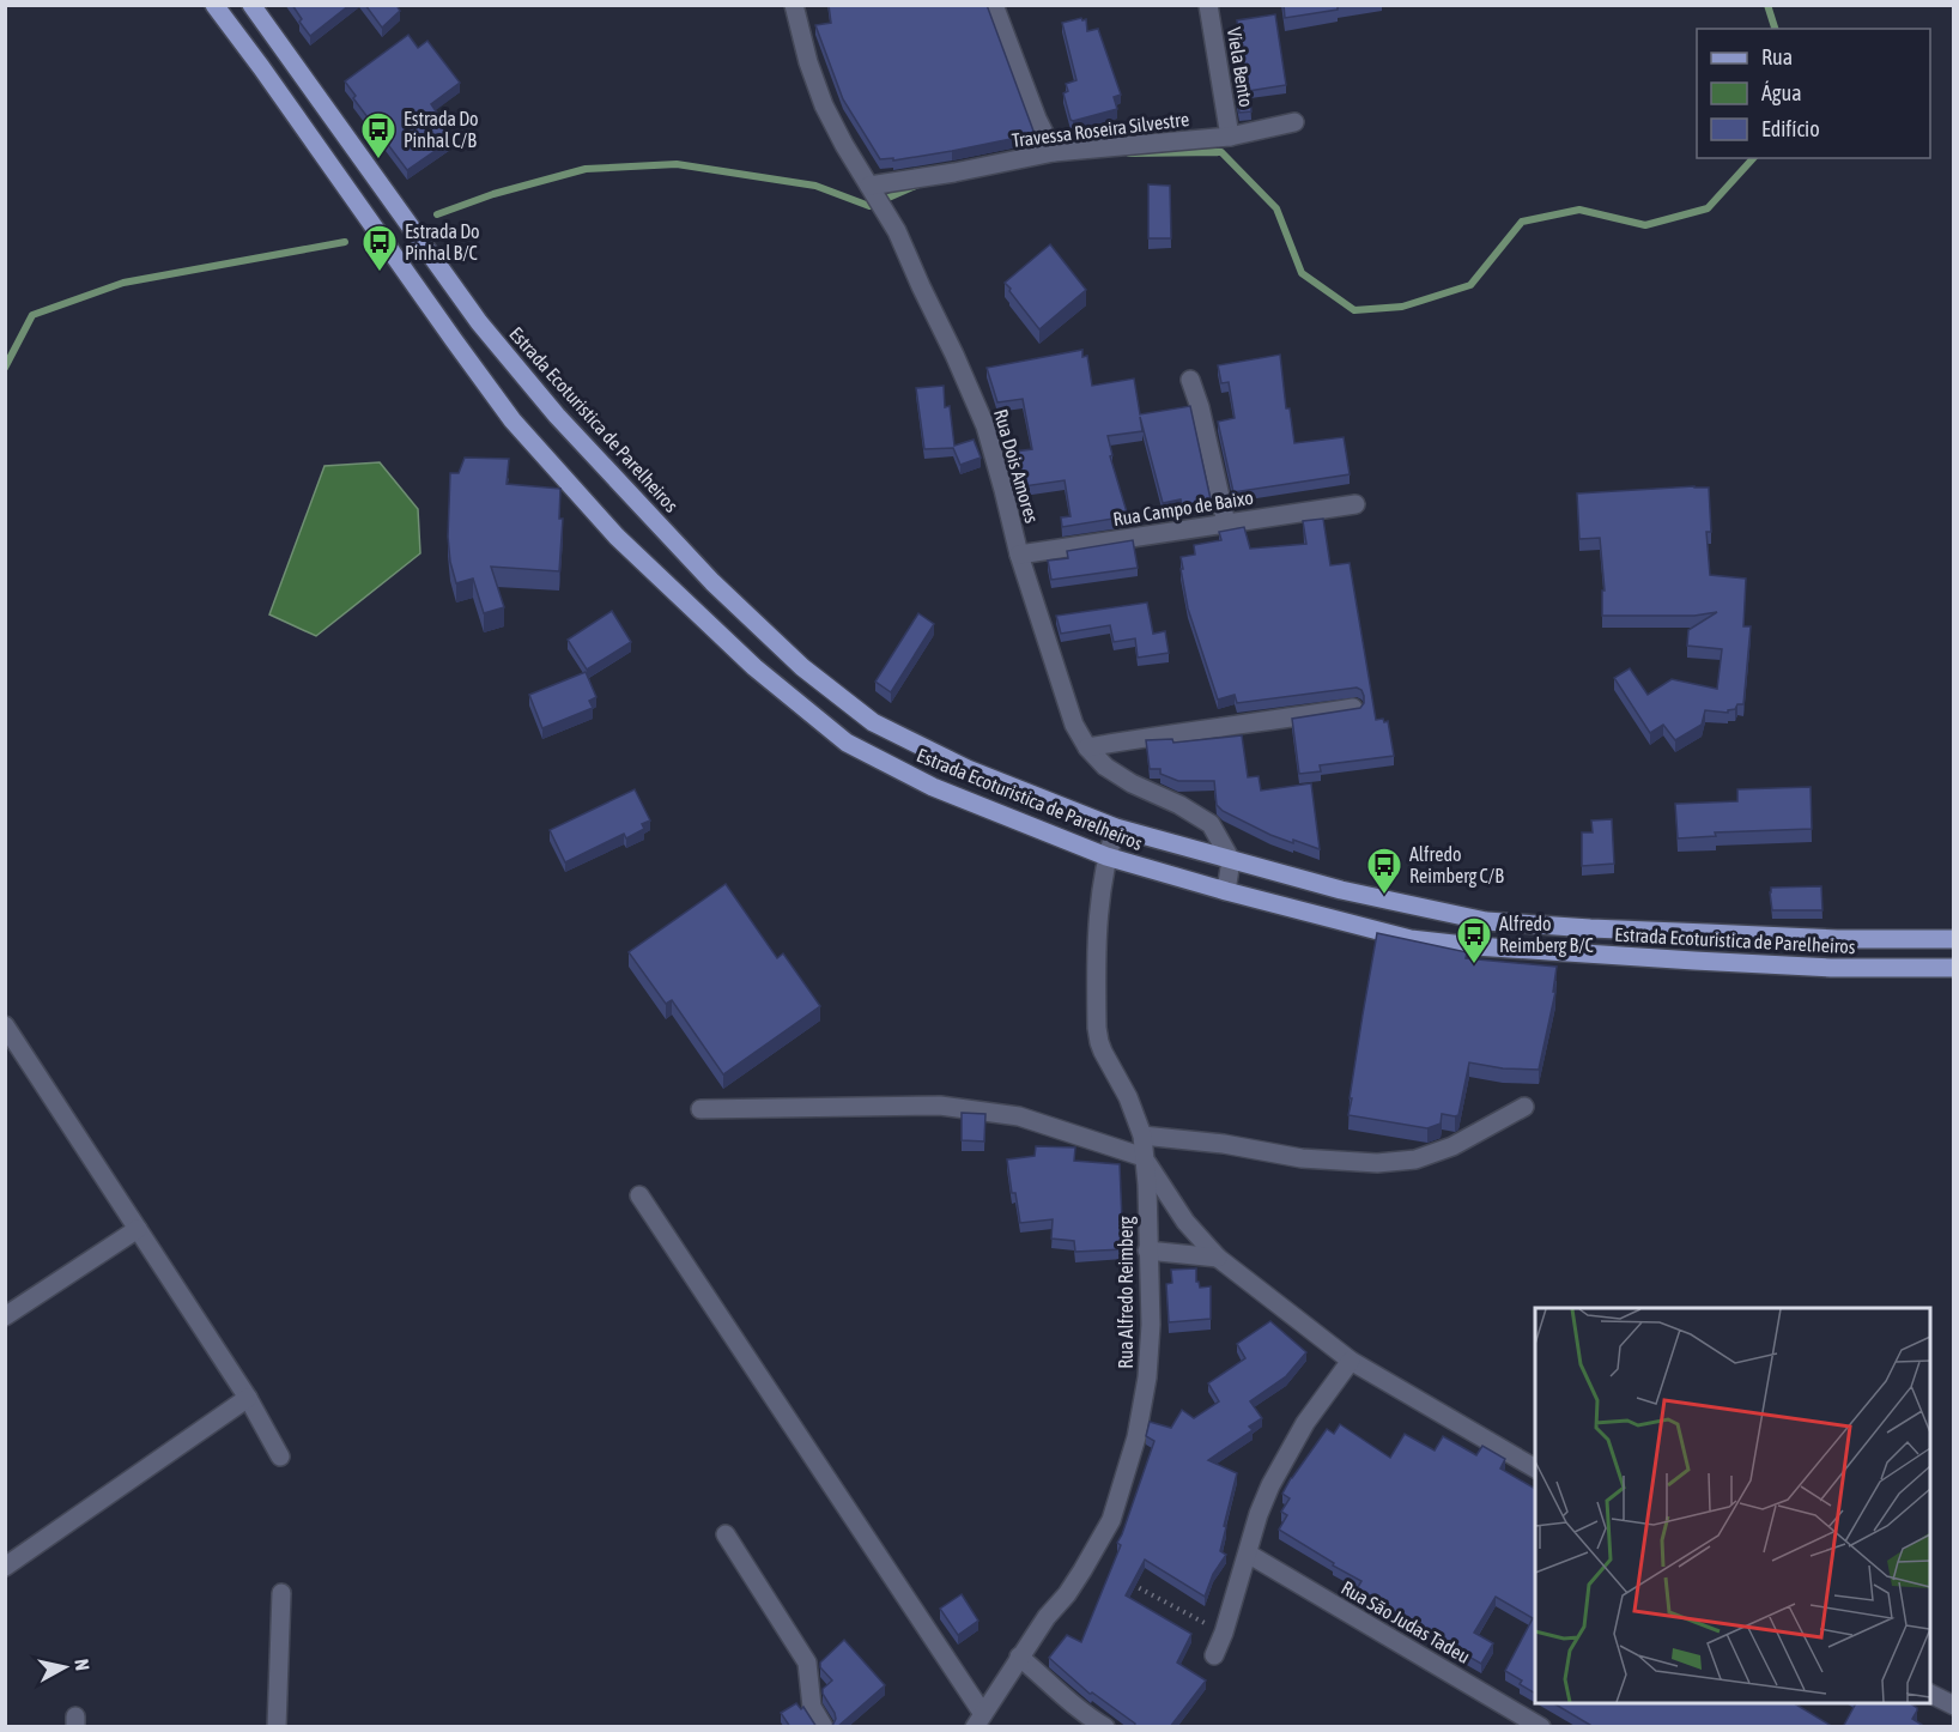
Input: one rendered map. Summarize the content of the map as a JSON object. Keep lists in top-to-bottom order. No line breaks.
{"streets":{"main road":["Estrada Ecoturistica de Parelheiros"],"street":["Viela Bento","Travessa Roseira Silvestre","Rua Dois Amores","Rua Campo de Baixo","Rua Alfredo Reimberg","Rua São Judas Tadeu"]},"crossings":[["Viela Bento","Travessa Roseira Silvestre"],["Travessa Roseira Silvestre","Rua Dois Amores"],["Estrada Ecoturistica de Parelheiros","Rua Dois Amores"],["Estrada Ecoturistica de Parelheiros","Rua Alfredo Reimberg"],["Rua Dois Amores","Rua Campo de Baixo"]],"places":{"bus stop":["Estrada Do Pinhal C/B","Estrada Do Pinhal B/C","Alfredo Reimberg C/B","Alfredo Reimberg B/C"]},"legend":["Rua","Água","Edifício"],"north":"right"}
